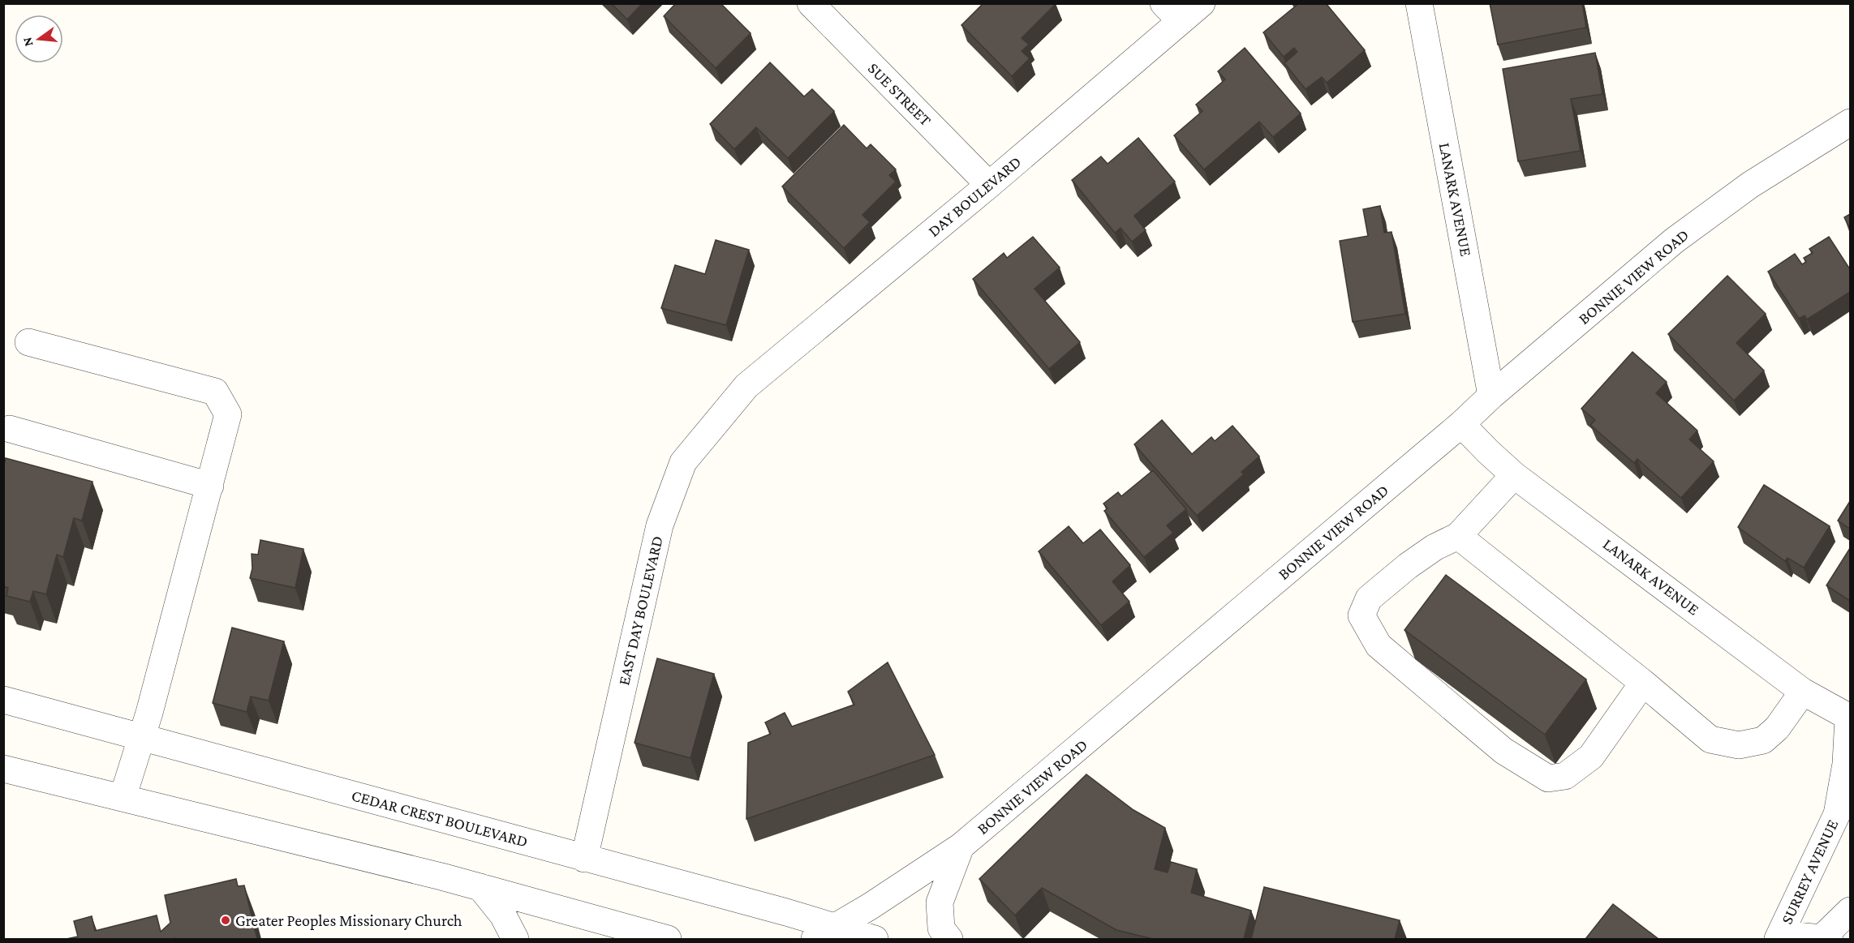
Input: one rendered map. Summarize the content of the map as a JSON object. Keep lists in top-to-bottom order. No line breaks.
{"streets":{"street":["SUE STREET","DAY BOULEVARD","LANARK AVENUE","BONNIE VIEW ROAD","EAST DAY BOULEVARD","CEDAR CREST BOULEVARD","SURREY AVENUE"]},"crossings":[["SUE STREET","DAY BOULEVARD"],["DAY BOULEVARD","EAST DAY BOULEVARD"],["LANARK AVENUE","BONNIE VIEW ROAD"],["LANARK AVENUE","SURREY AVENUE"],["BONNIE VIEW ROAD","CEDAR CREST BOULEVARD"],["EAST DAY BOULEVARD","CEDAR CREST BOULEVARD"]],"places":["Greater Peoples Missionary Church"],"north":"left"}
